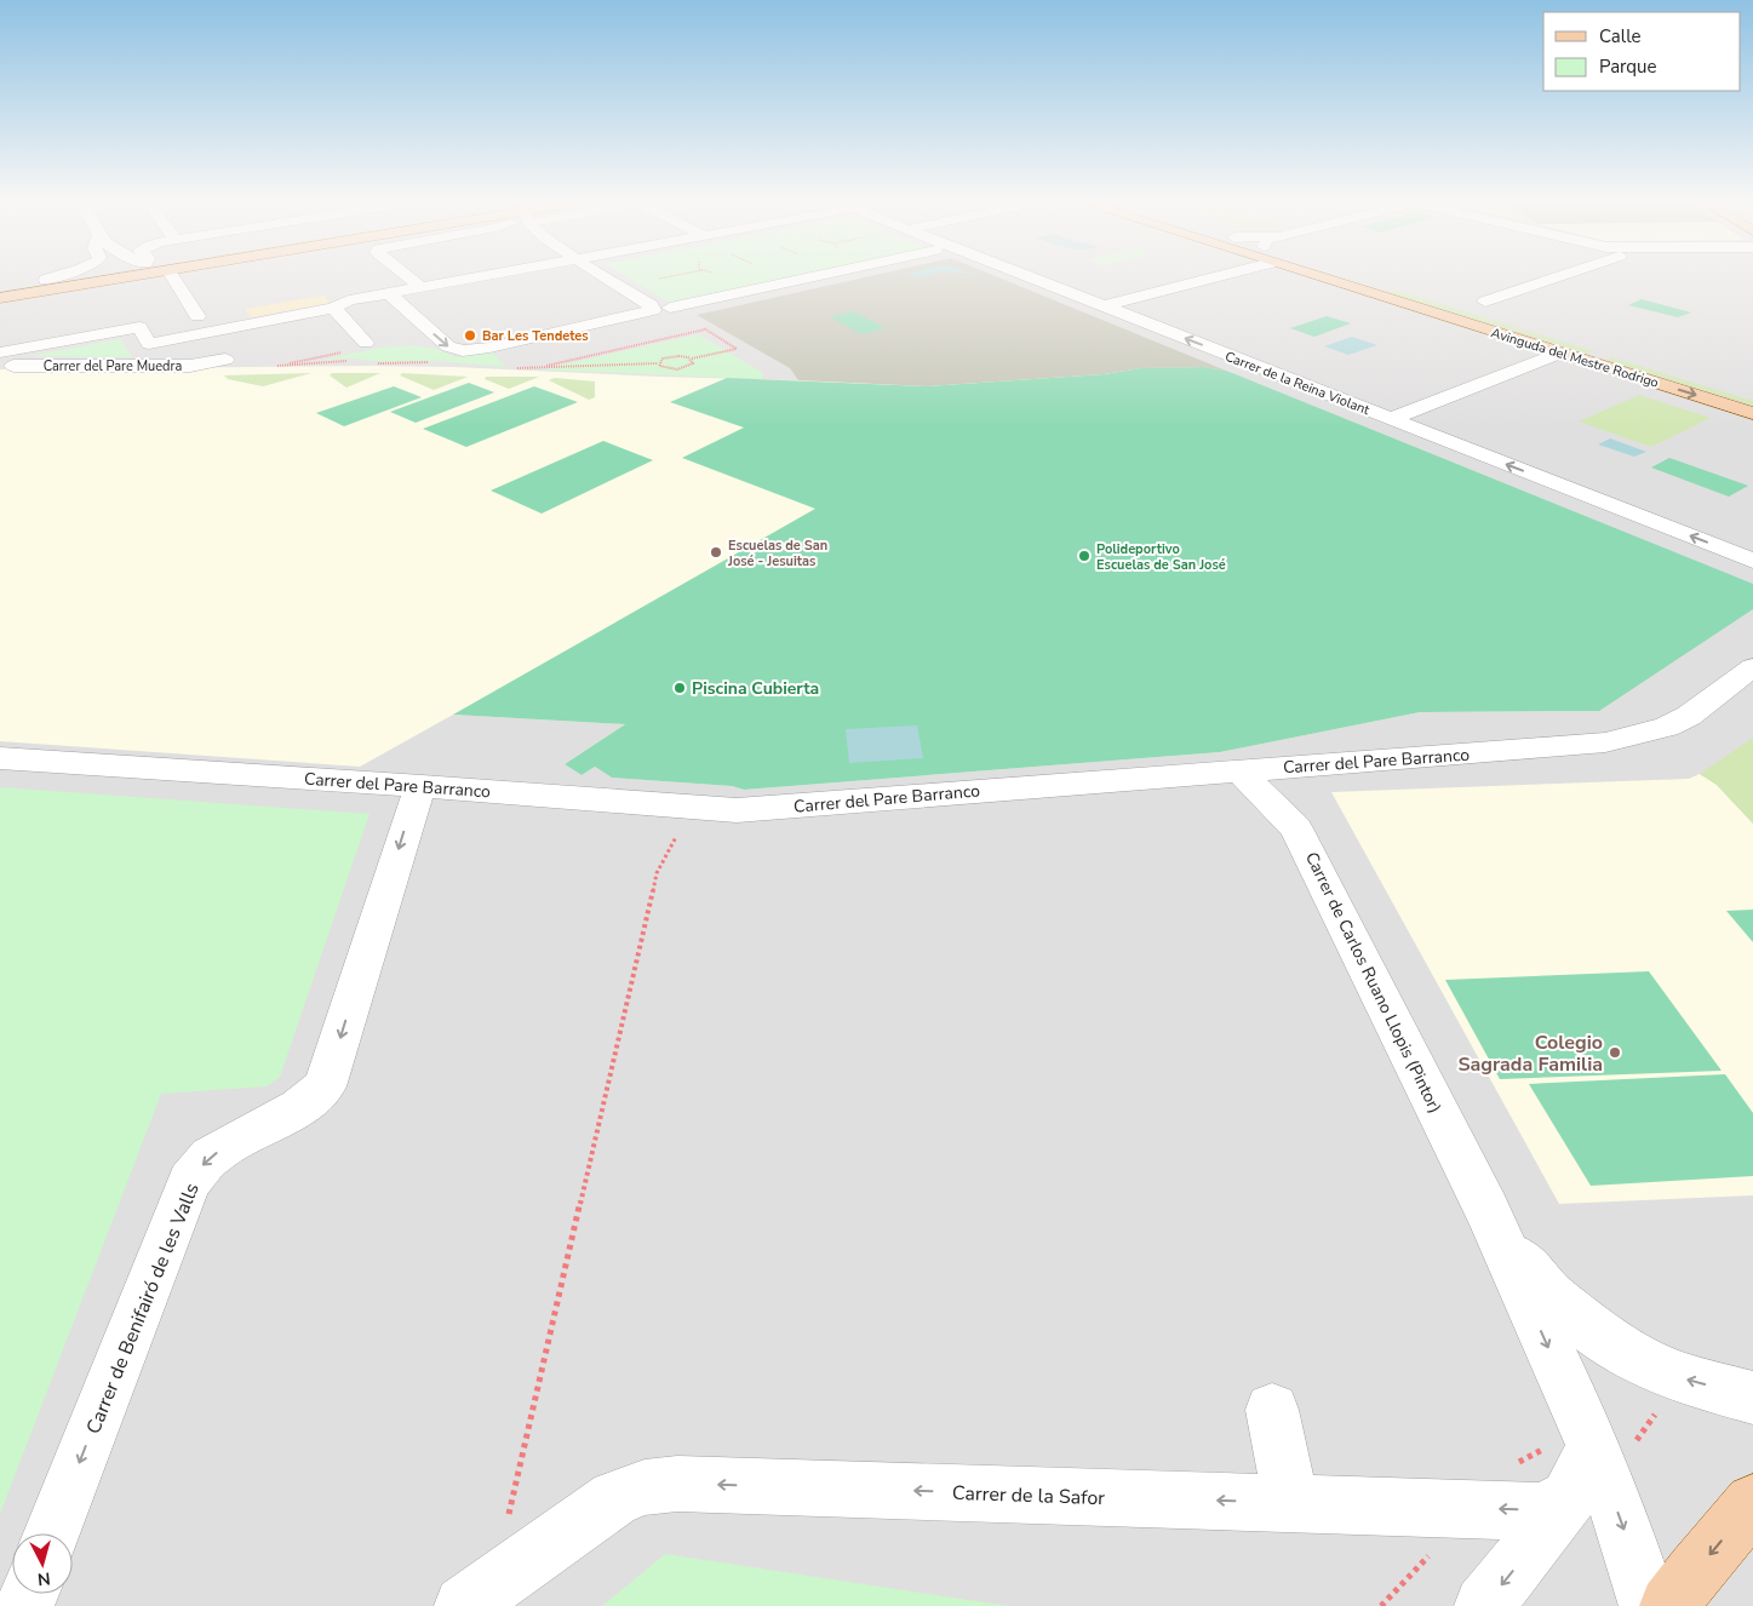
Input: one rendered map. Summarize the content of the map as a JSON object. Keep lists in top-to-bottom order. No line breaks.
{"streets":{"main road":["Avinguda del Mestre Rodrigo"],"street":["Carrer del Pare Muedra","Carrer de la Reina Violant","Carrer del Pare Barranco","Carrer de Carlos Ruano Llopis (Pintor)","Carrer de Benifairó de les Valls","Carrer de la Safor"]},"crossings":[["Carrer del Pare Barranco","Carrer de Carlos Ruano Llopis (Pintor)"],["Carrer del Pare Barranco","Carrer de Benifairó de les Valls"]],"one_way":["Carrer de la Reina Violant","Carrer de Benifairó de les Valls","Carrer de la Safor"],"places":["Bar Les Tendetes","Escuelas de San José - Jesuitas","Polideportivo Escuelas de San José","Piscina Cubierta","Colegio Sagrada Familia"],"legend":["Calle","Parque"],"north":"bottom"}
